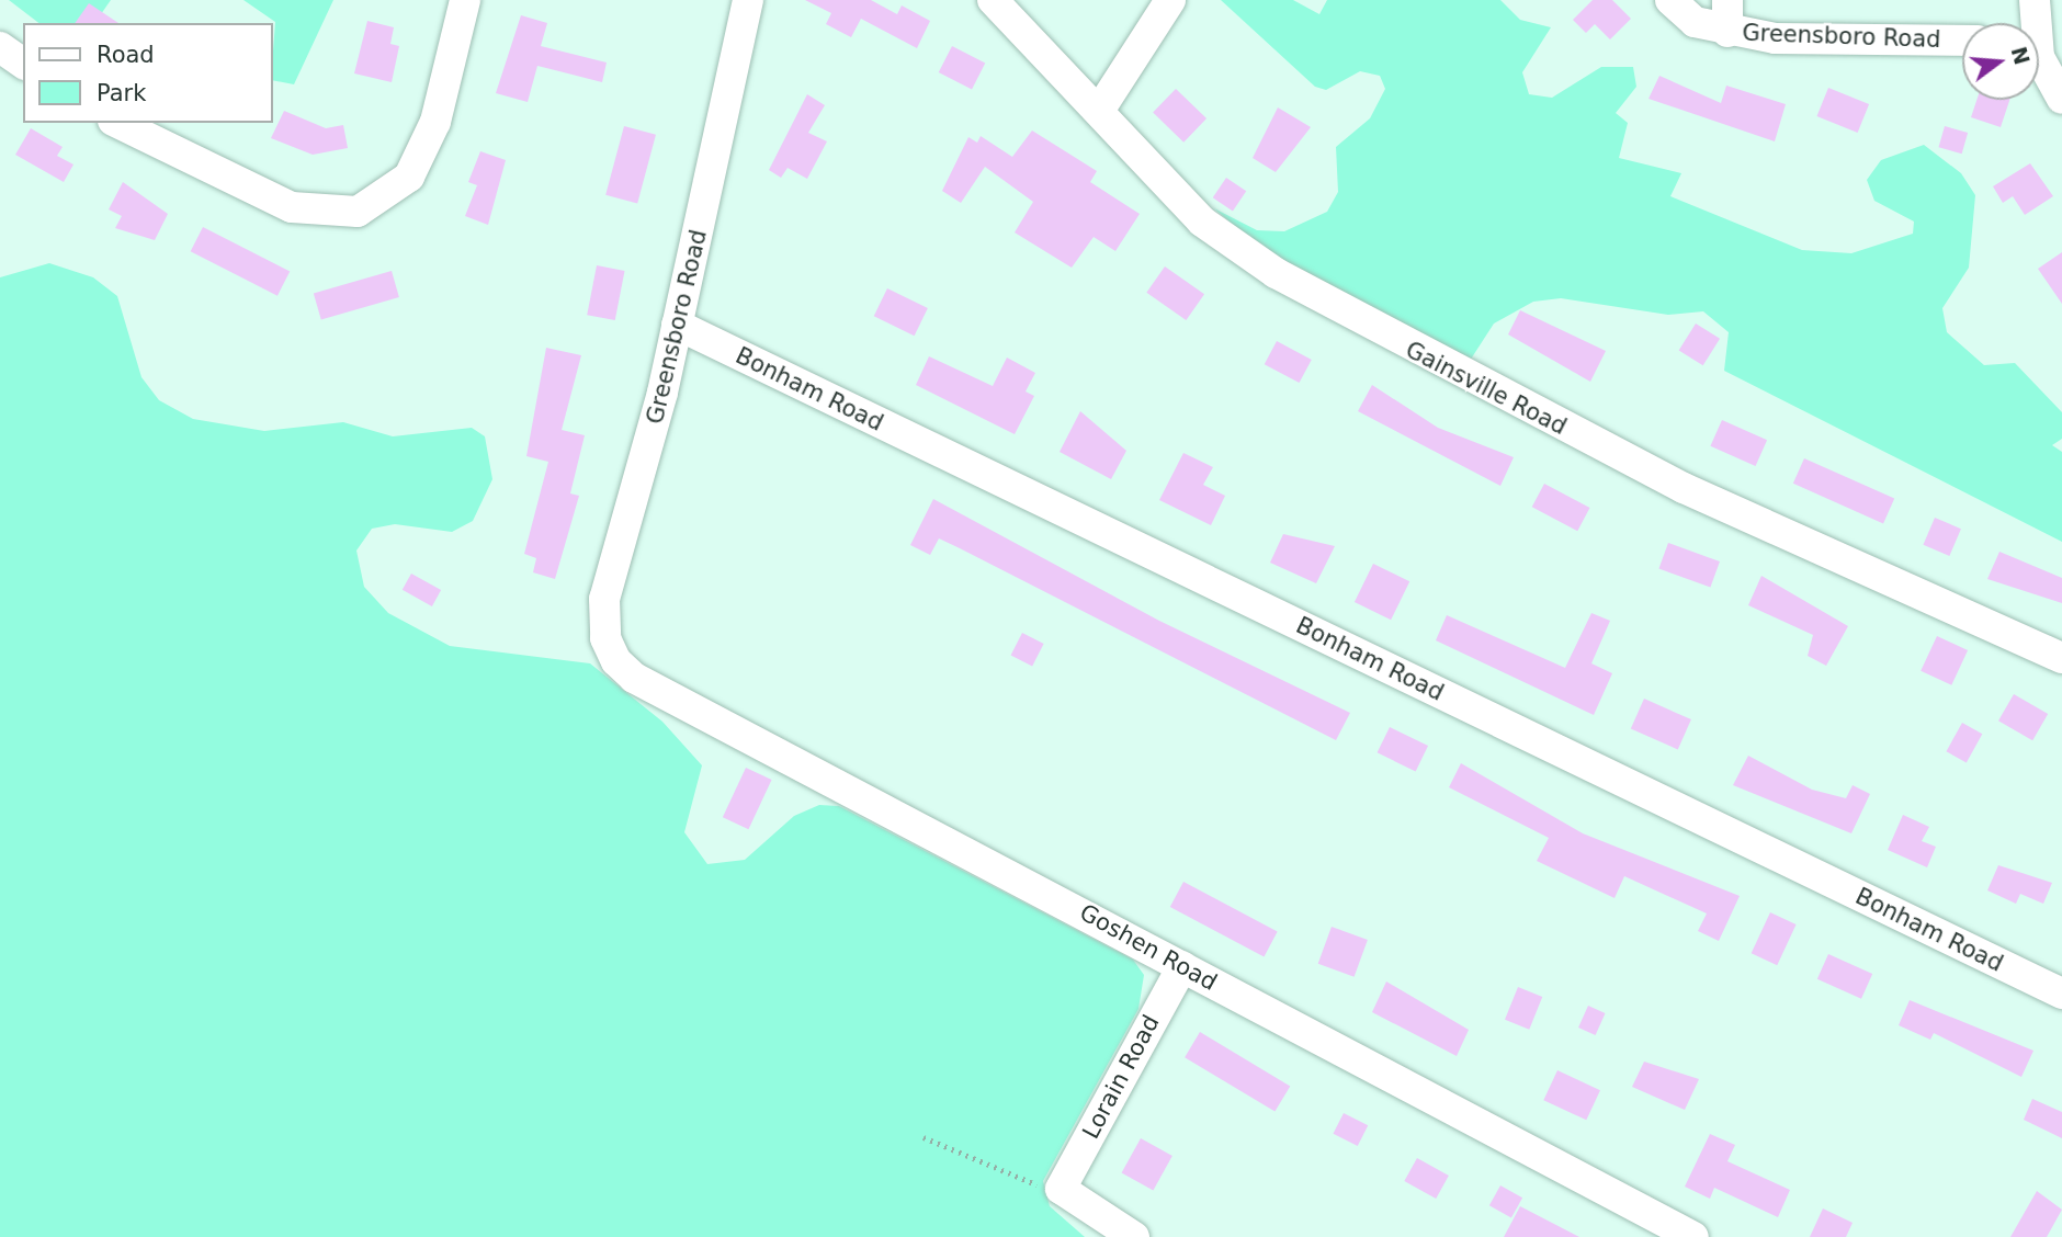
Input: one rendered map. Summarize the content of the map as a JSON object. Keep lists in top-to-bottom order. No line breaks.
{"streets":{"street":["Greensboro Road","Gainsville Road","Bonham Road","Goshen Road","Lorain Road"]},"crossings":[["Greensboro Road","Bonham Road"],["Greensboro Road","Goshen Road"],["Goshen Road","Lorain Road"]],"legend":["Road","Park"],"north":"right"}
